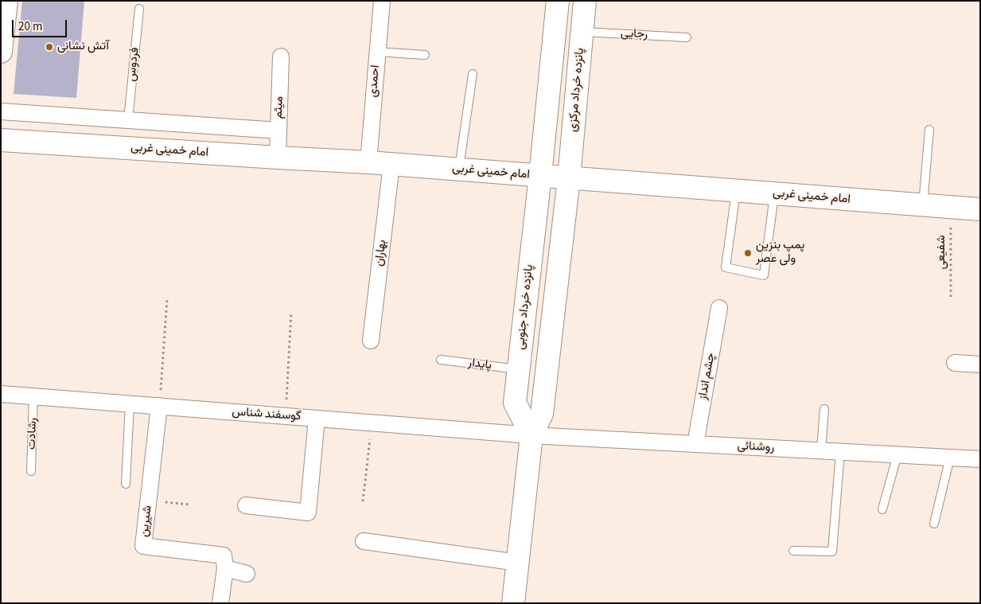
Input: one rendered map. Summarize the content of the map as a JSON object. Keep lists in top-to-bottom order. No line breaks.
{"streets":{"street":["احمدی","پانزده خرداد مرکزی","میثم","امام خمینی غربی","بهاران","پانزده خرداد جنوبی","چشم انداز","گوسفند شناس","روشنائی","شیرین"],"lane":["رجایی","فردوس","پایدار","رشادت"],"path":["شفیعی"]},"crossings":[["رجایی","پانزده خرداد مرکزی"],["احمدی","امام خمینی غربی"],["پانزده خرداد مرکزی","امام خمینی غربی"],["میثم","امام خمینی غربی"],["امام خمینی غربی","شفیعی"],["امام خمینی غربی","بهاران"],["امام خمینی غربی","پانزده خرداد جنوبی"],["پانزده خرداد جنوبی","پایدار"],["پانزده خرداد جنوبی","گوسفند شناس"],["پانزده خرداد جنوبی","روشنائی"],["چشم انداز","روشنائی"],["گوسفند شناس","رشادت"],["گوسفند شناس","روشنائی"],["گوسفند شناس","شیرین"]],"places":["آتش نشانی","پمپ بنزین ولی عصر"],"scale_bar":"20 m"}
